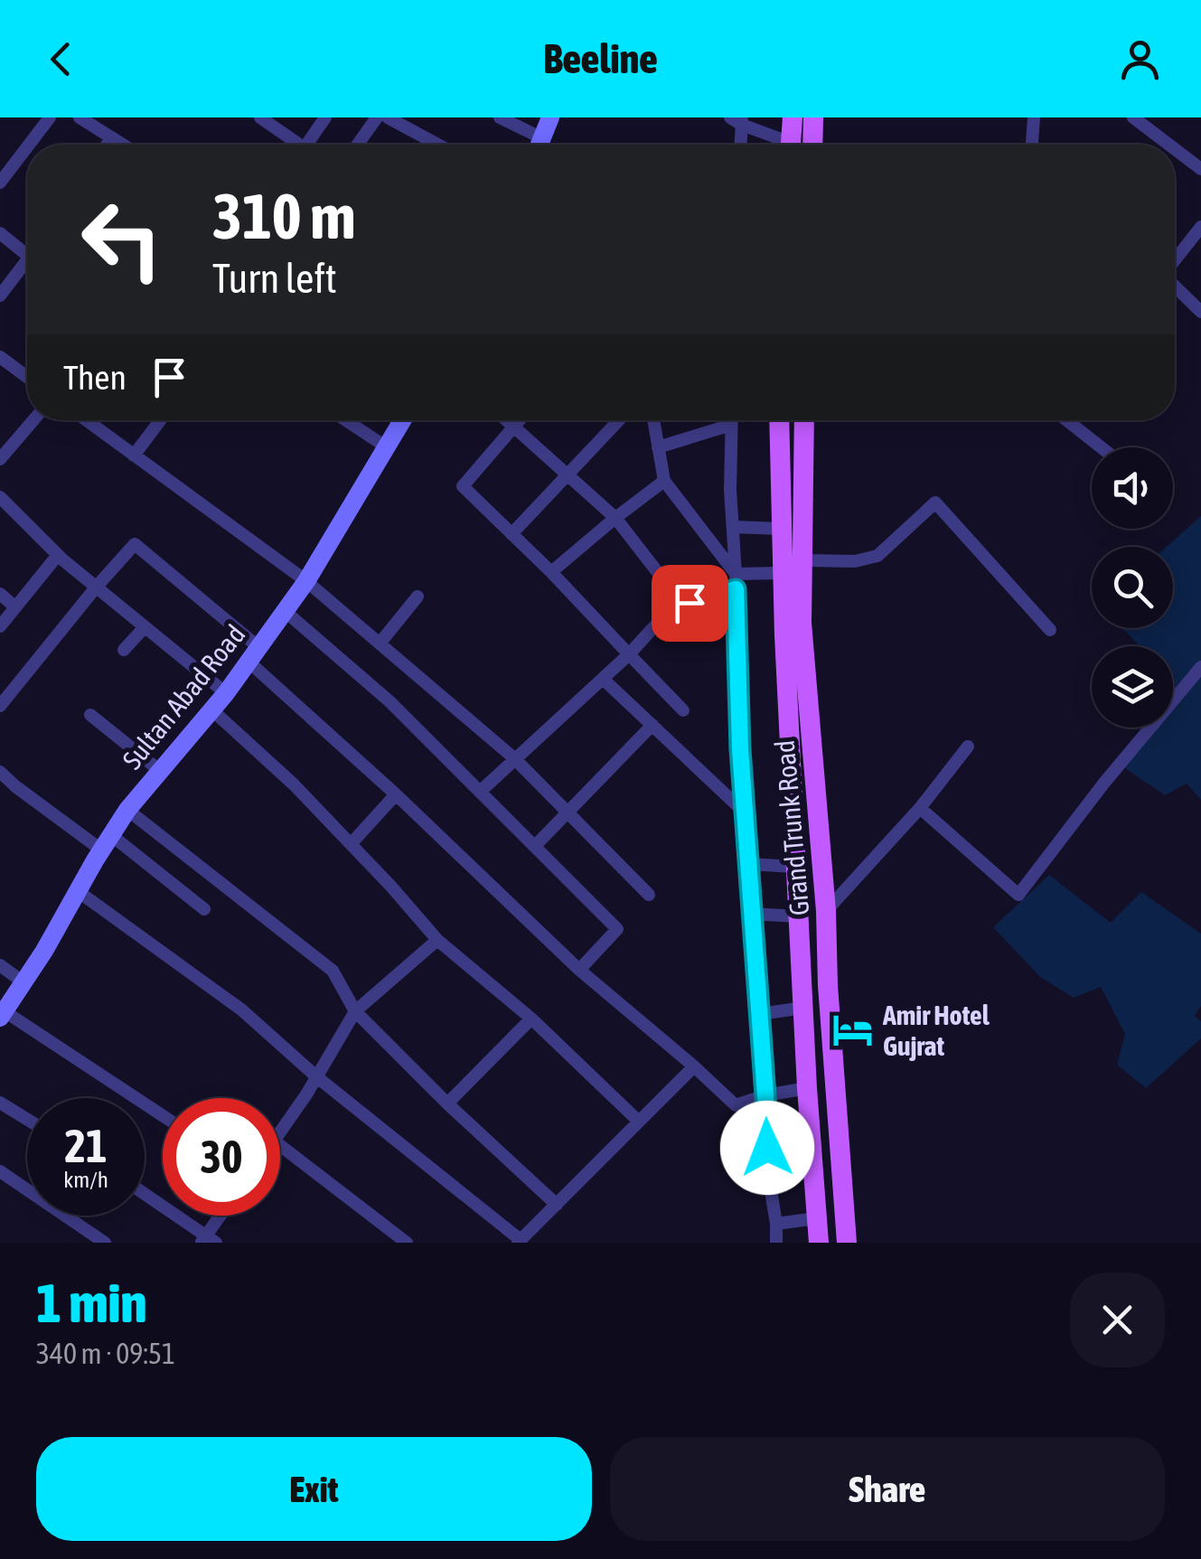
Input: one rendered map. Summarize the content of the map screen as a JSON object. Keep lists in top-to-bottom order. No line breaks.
{"streets":{"main road":["Grand Trunk Road"],"street":["Sultan Abad Road"]},"places":{"hotel":["Amir Hotel Gujrat"]},"page":{"header":"Beeline","turn":["310 m","Turn left"],"then":"Then","speed":"21 km/h","limit":"30","heading":["1 min","340 m · 09:51"],"buttons":["Exit","Share"]}}
